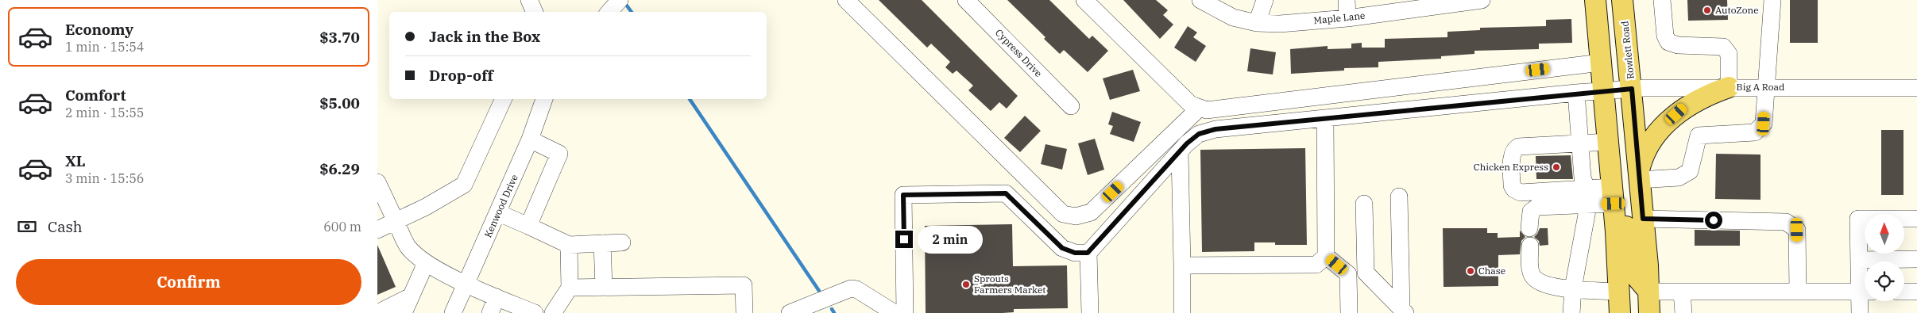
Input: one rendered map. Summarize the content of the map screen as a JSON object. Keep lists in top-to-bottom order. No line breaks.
{"streets":{"main road":["Rowlett Road"],"street":["Maple Lane","Cypress Drive","Big A Road","Kenwood Drive"]},"crossings":[["Rowlett Road","Big A Road"]],"places":["AutoZone","Chicken Express","Chase","Sprouts Farmers Market"],"north":"top","page":{"list":[{"name":"Economy","note":"1 min · 15:54","value":"$3.70"},{"name":"Comfort","note":"2 min · 15:55","value":"$5.00"},{"name":"XL","note":"3 min · 15:56","value":"$6.29"}],"banner":["Jack in the Box","Drop-off"],"pay":["Cash","600 m"],"bubble":"2 min","buttons":"Confirm"}}
